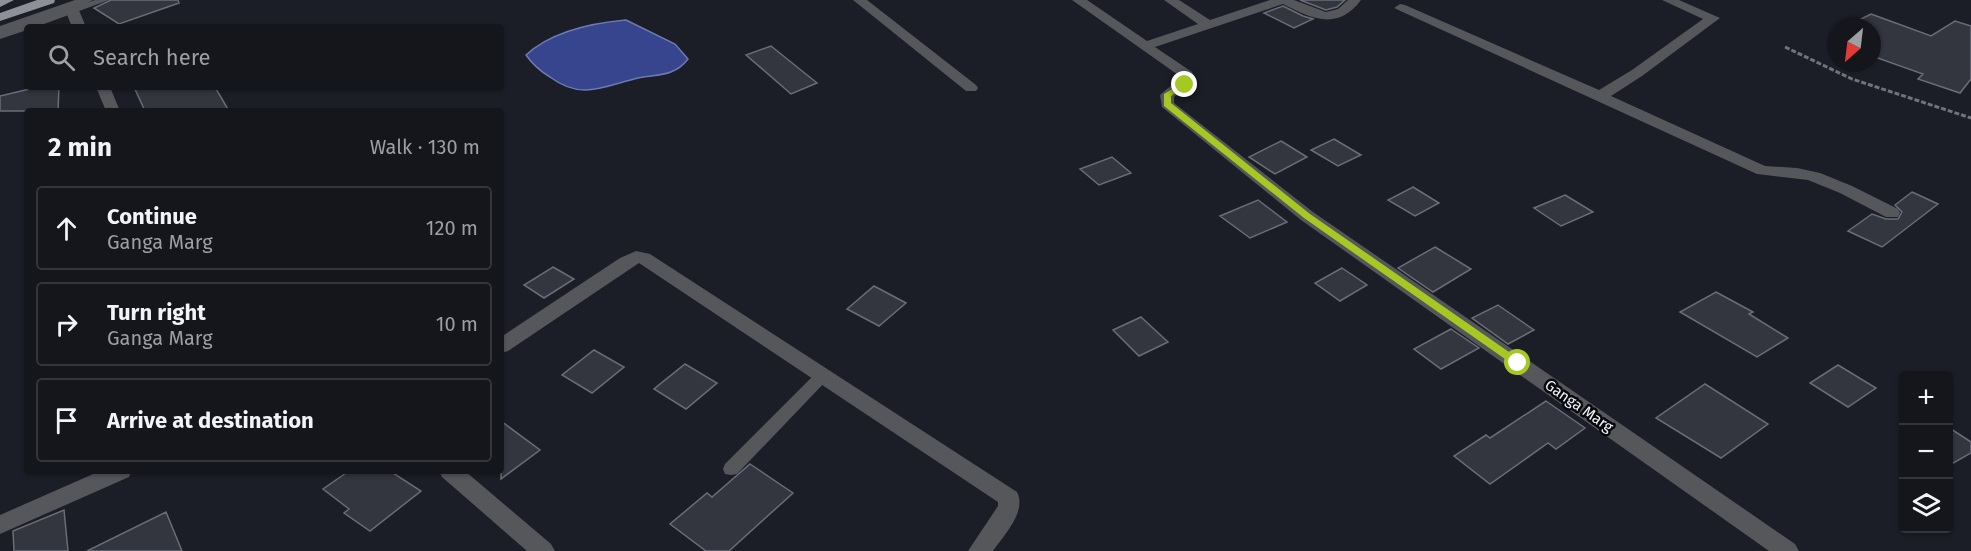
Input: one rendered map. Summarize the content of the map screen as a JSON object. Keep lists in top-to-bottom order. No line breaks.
{"streets":{"street":["Ganga Marg"]},"north":"bottom left","page":{"search":"Search here","heading":["2 min","Walk · 130 m"],"list":[["Continue","Ganga Marg","120 m"],["Turn right","Ganga Marg","10 m"],"Arrive at destination"],"map_buttons":["+","−"]}}
